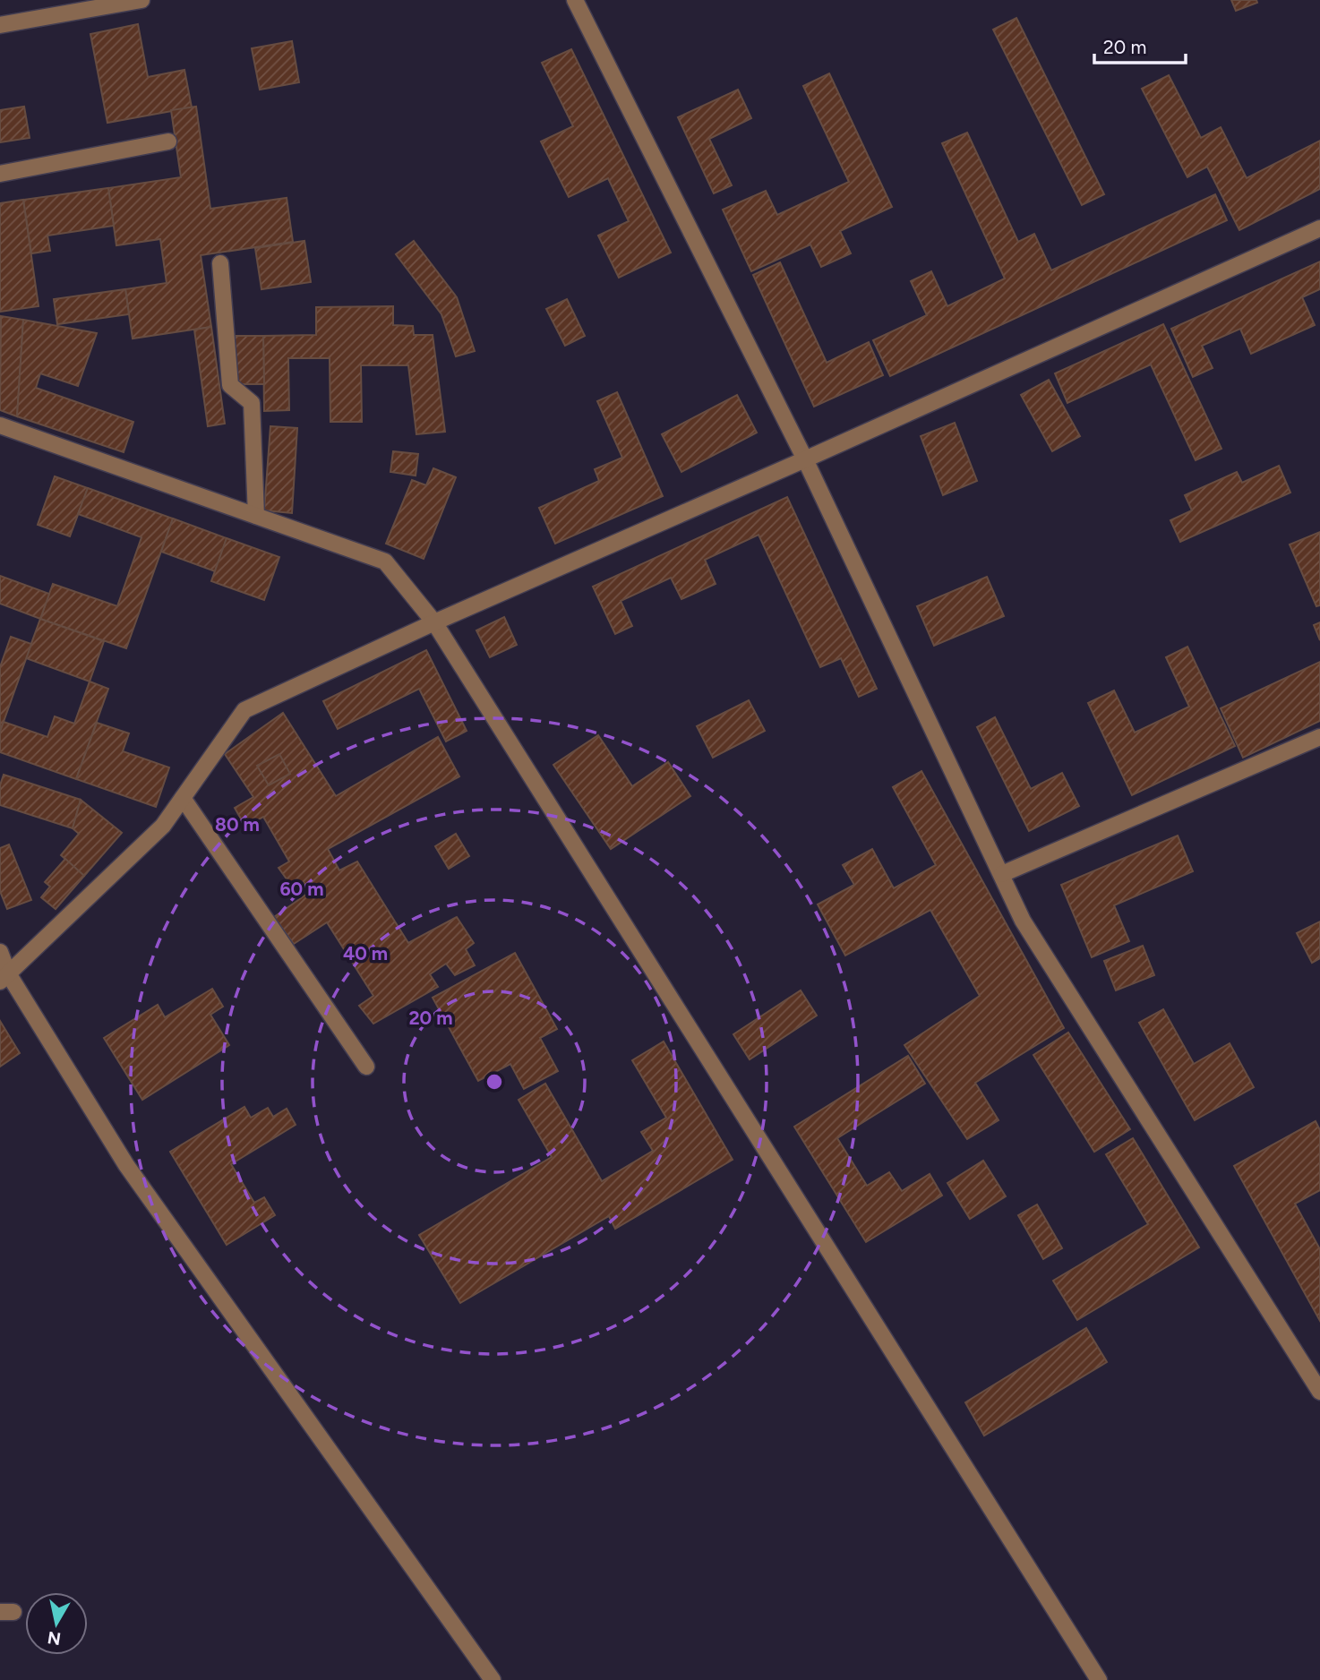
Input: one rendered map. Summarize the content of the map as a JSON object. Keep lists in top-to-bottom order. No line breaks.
{"scale_bar":"20 m","north":"bottom","rings":["80 m","60 m","40 m","20 m"]}
